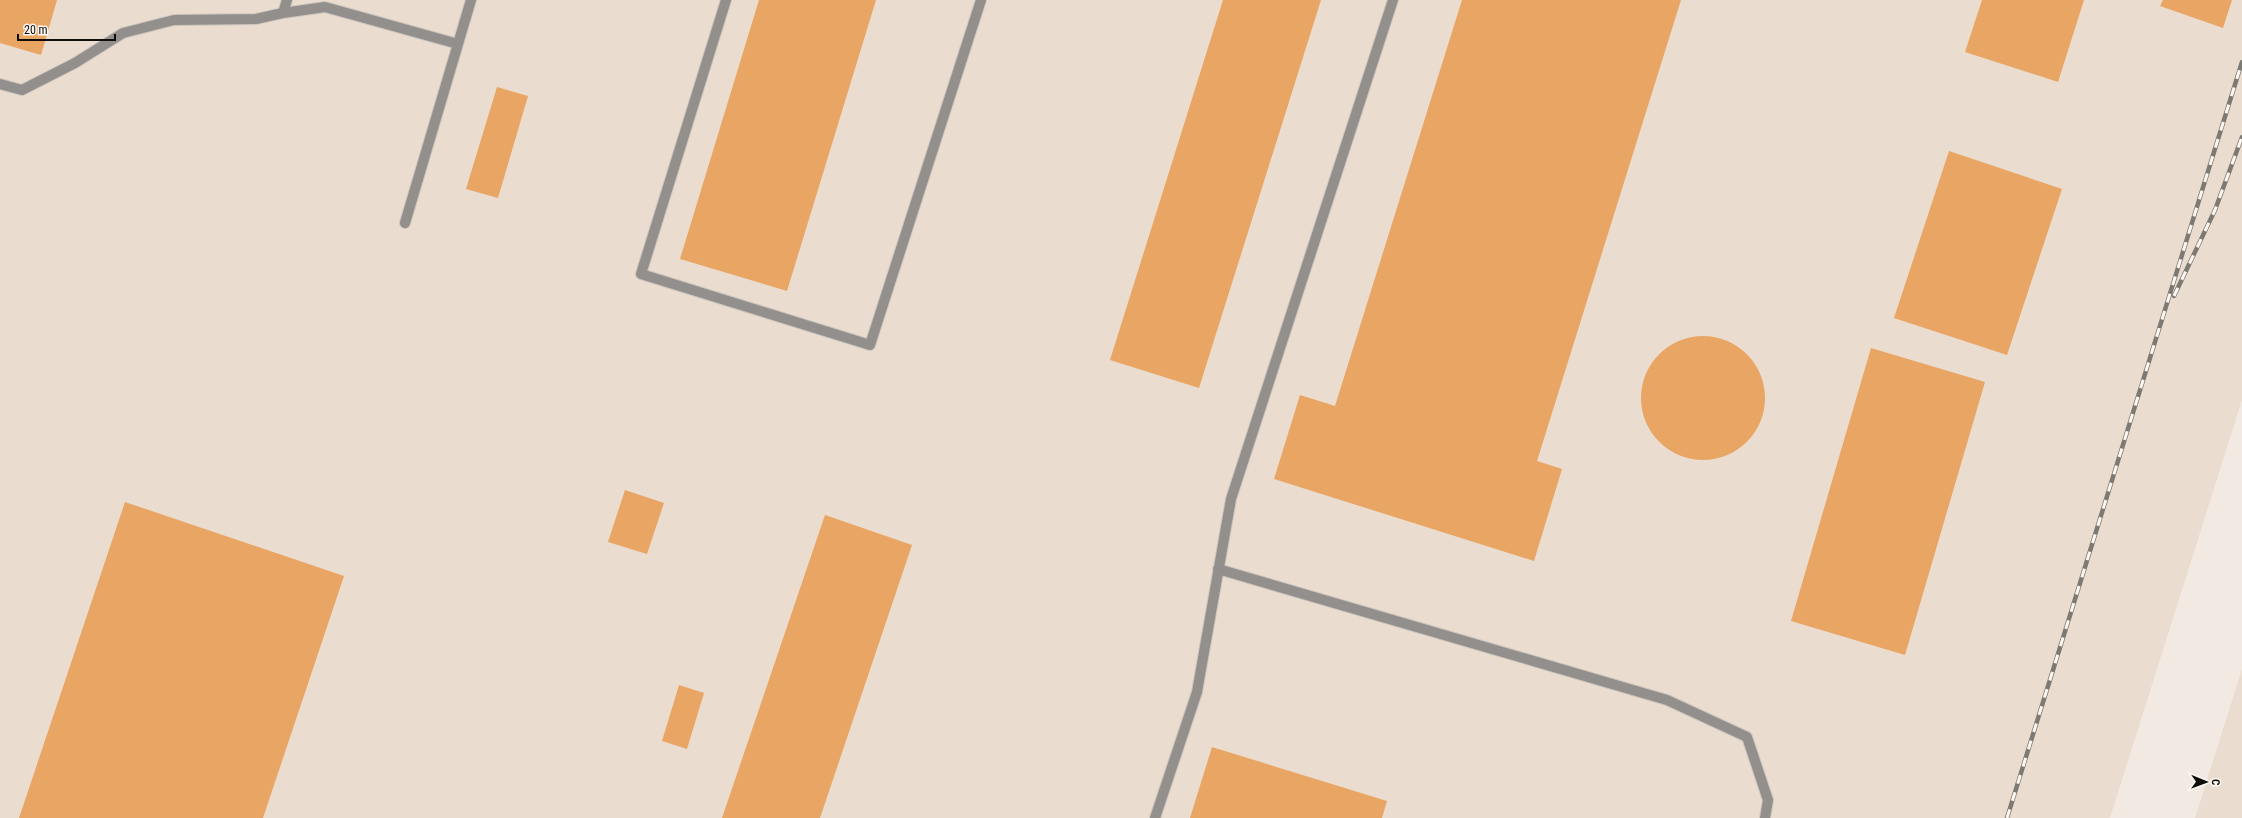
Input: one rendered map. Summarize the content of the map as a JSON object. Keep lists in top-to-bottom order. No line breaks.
{"scale_bar":"20 m","north":"right"}
